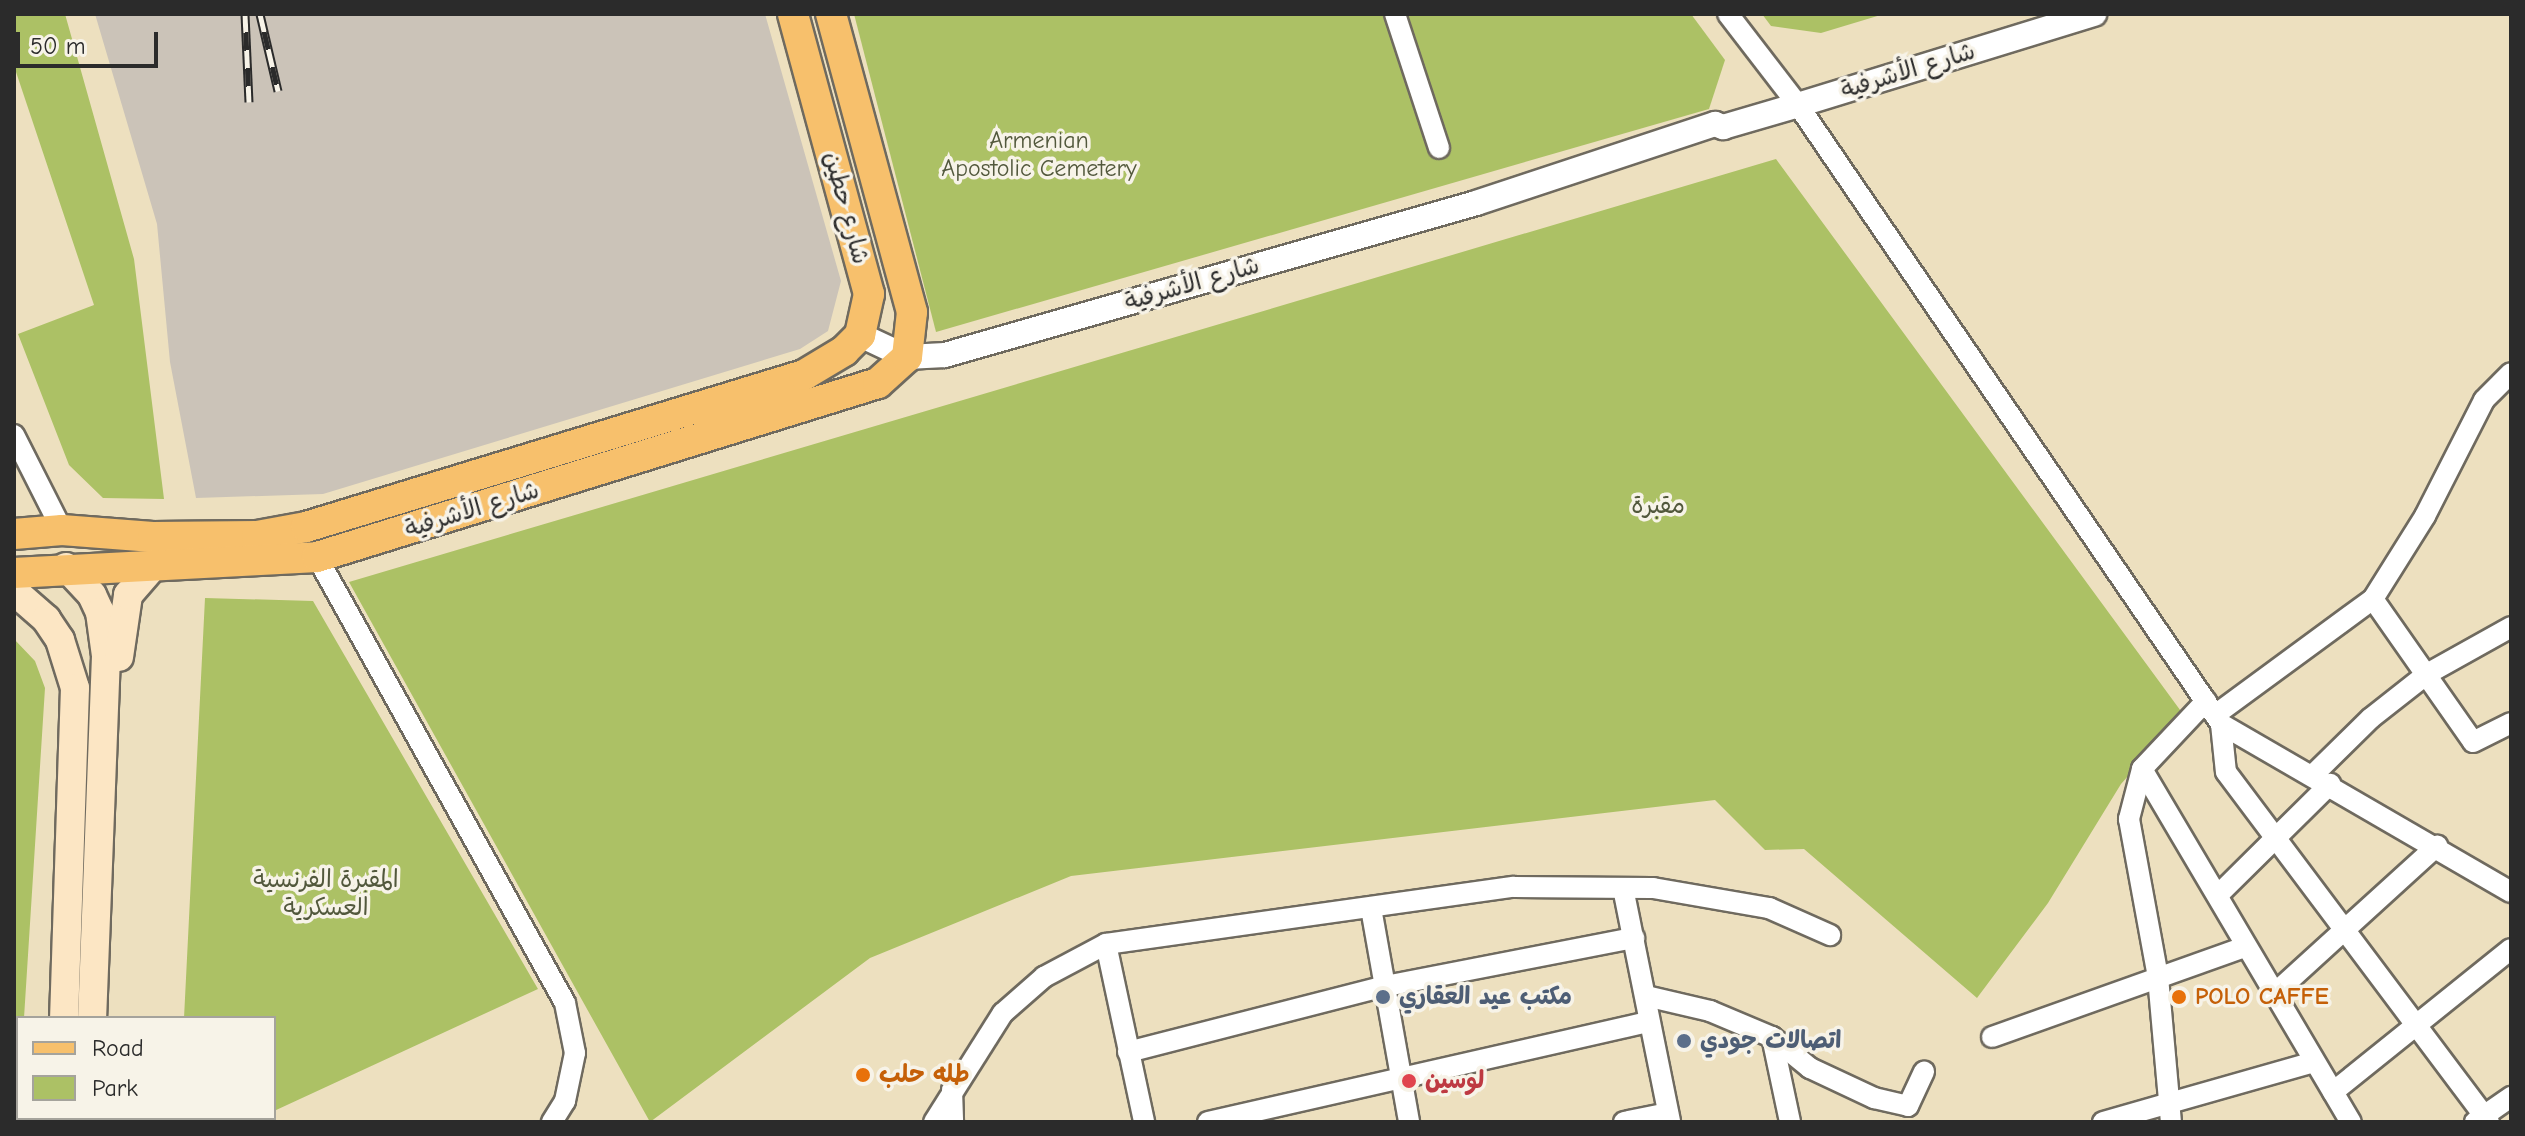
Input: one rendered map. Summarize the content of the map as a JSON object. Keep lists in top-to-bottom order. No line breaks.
{"streets":{"main road":["شارع الأشرفية","شارع حطين"]},"crossings":[["شارع الأشرفية","شارع حطين"]],"parks":["Armenian Apostolic Cemetery","مقبرة","المقبرة الفرنسية العسكرية"],"places":["مكتب عيد العقاري","POLO CAFFE","اتصالات جودي","طله حلب","لوسين"],"legend":["Road","Park"],"scale_bar":"50 m"}
